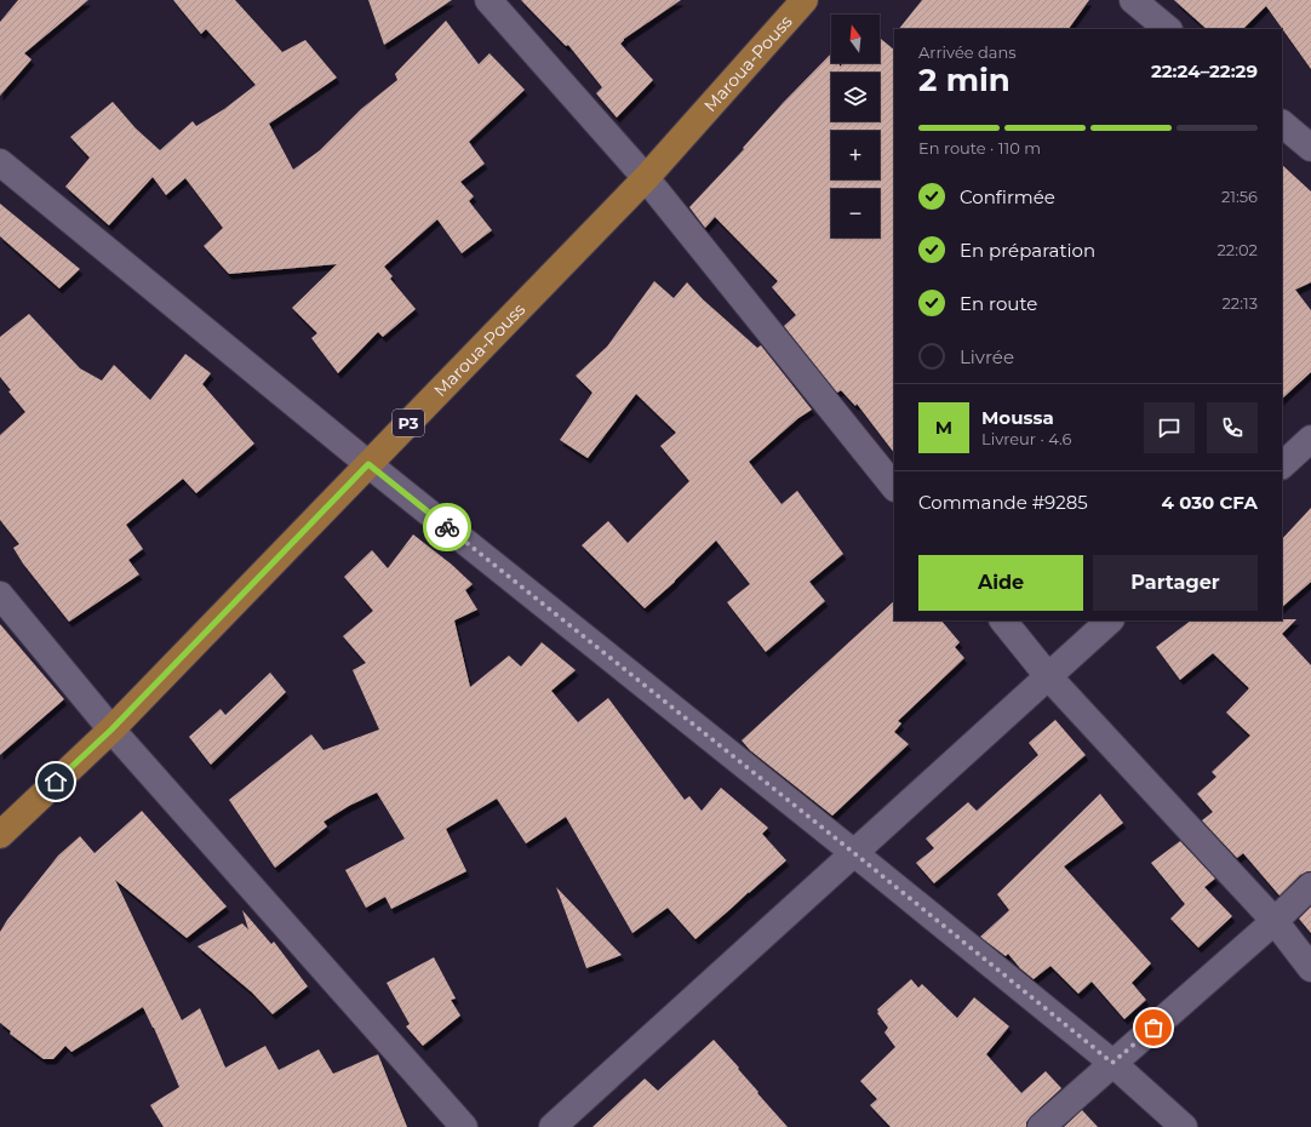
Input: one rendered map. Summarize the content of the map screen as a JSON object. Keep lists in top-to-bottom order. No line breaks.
{"streets":{"main road":["Maroua-Pouss","P3"]},"north":"top","page":{"map_buttons":["+","−"],"heading":["2 min","Arrivée dans","22:24–22:29"],"panel":["Moussa","Livreur · 4.6","Commande #9285","4 030 CFA"],"bar":"En route · 110 m","list":[["Confirmée","21:56"],["En préparation","22:02"],["En route","22:13"],"Livrée"],"round":"M","buttons":["Aide","Partager"]}}
